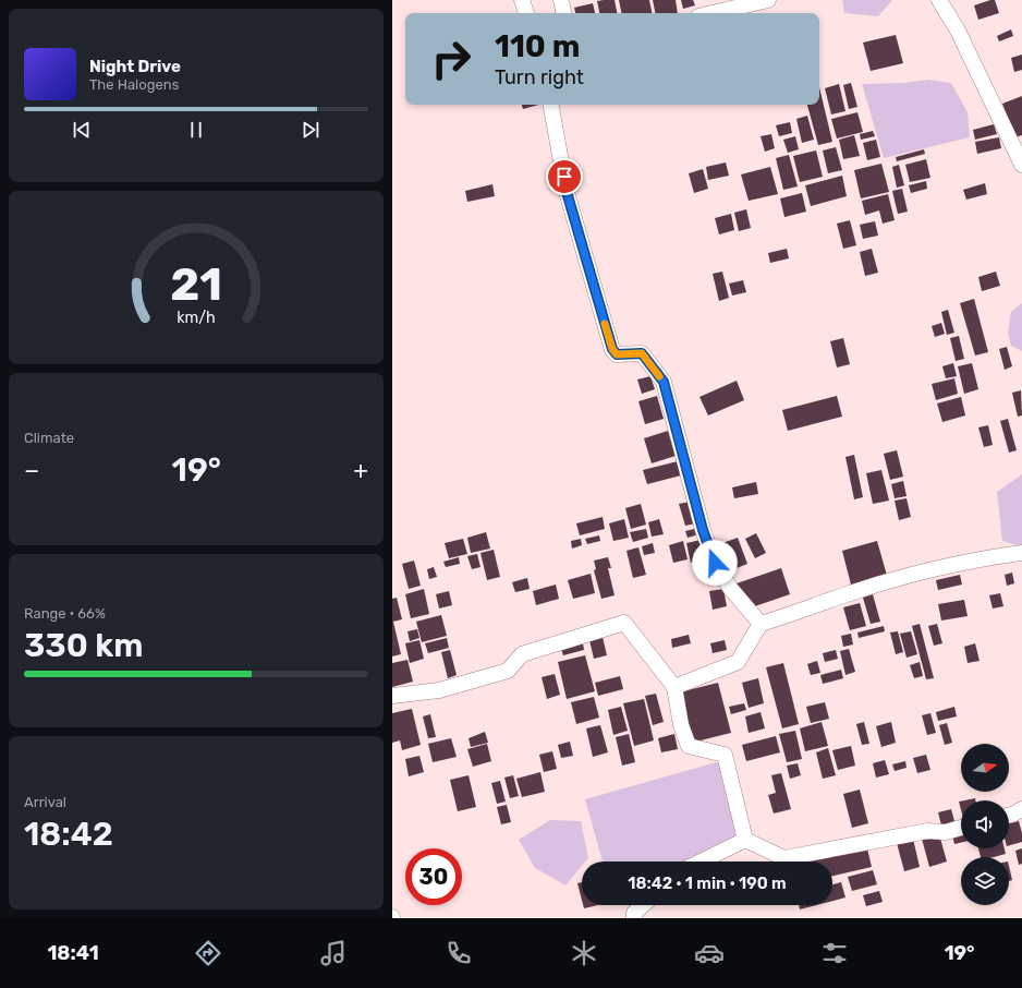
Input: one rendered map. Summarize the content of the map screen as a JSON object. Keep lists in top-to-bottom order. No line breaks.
{"north":"right","page":{"turn":["110 m","Turn right"],"song":["Night Drive","The Halogens"],"tile":["Climate",["Range · 66%","330 km"],["Arrival","18:42"]],"heat":["−","19°","+"],"limit":"30","trip":"18:42 · 1 min · 190 m","tabs":["18:41","19°"],"gauge":["21","km/h"]}}
